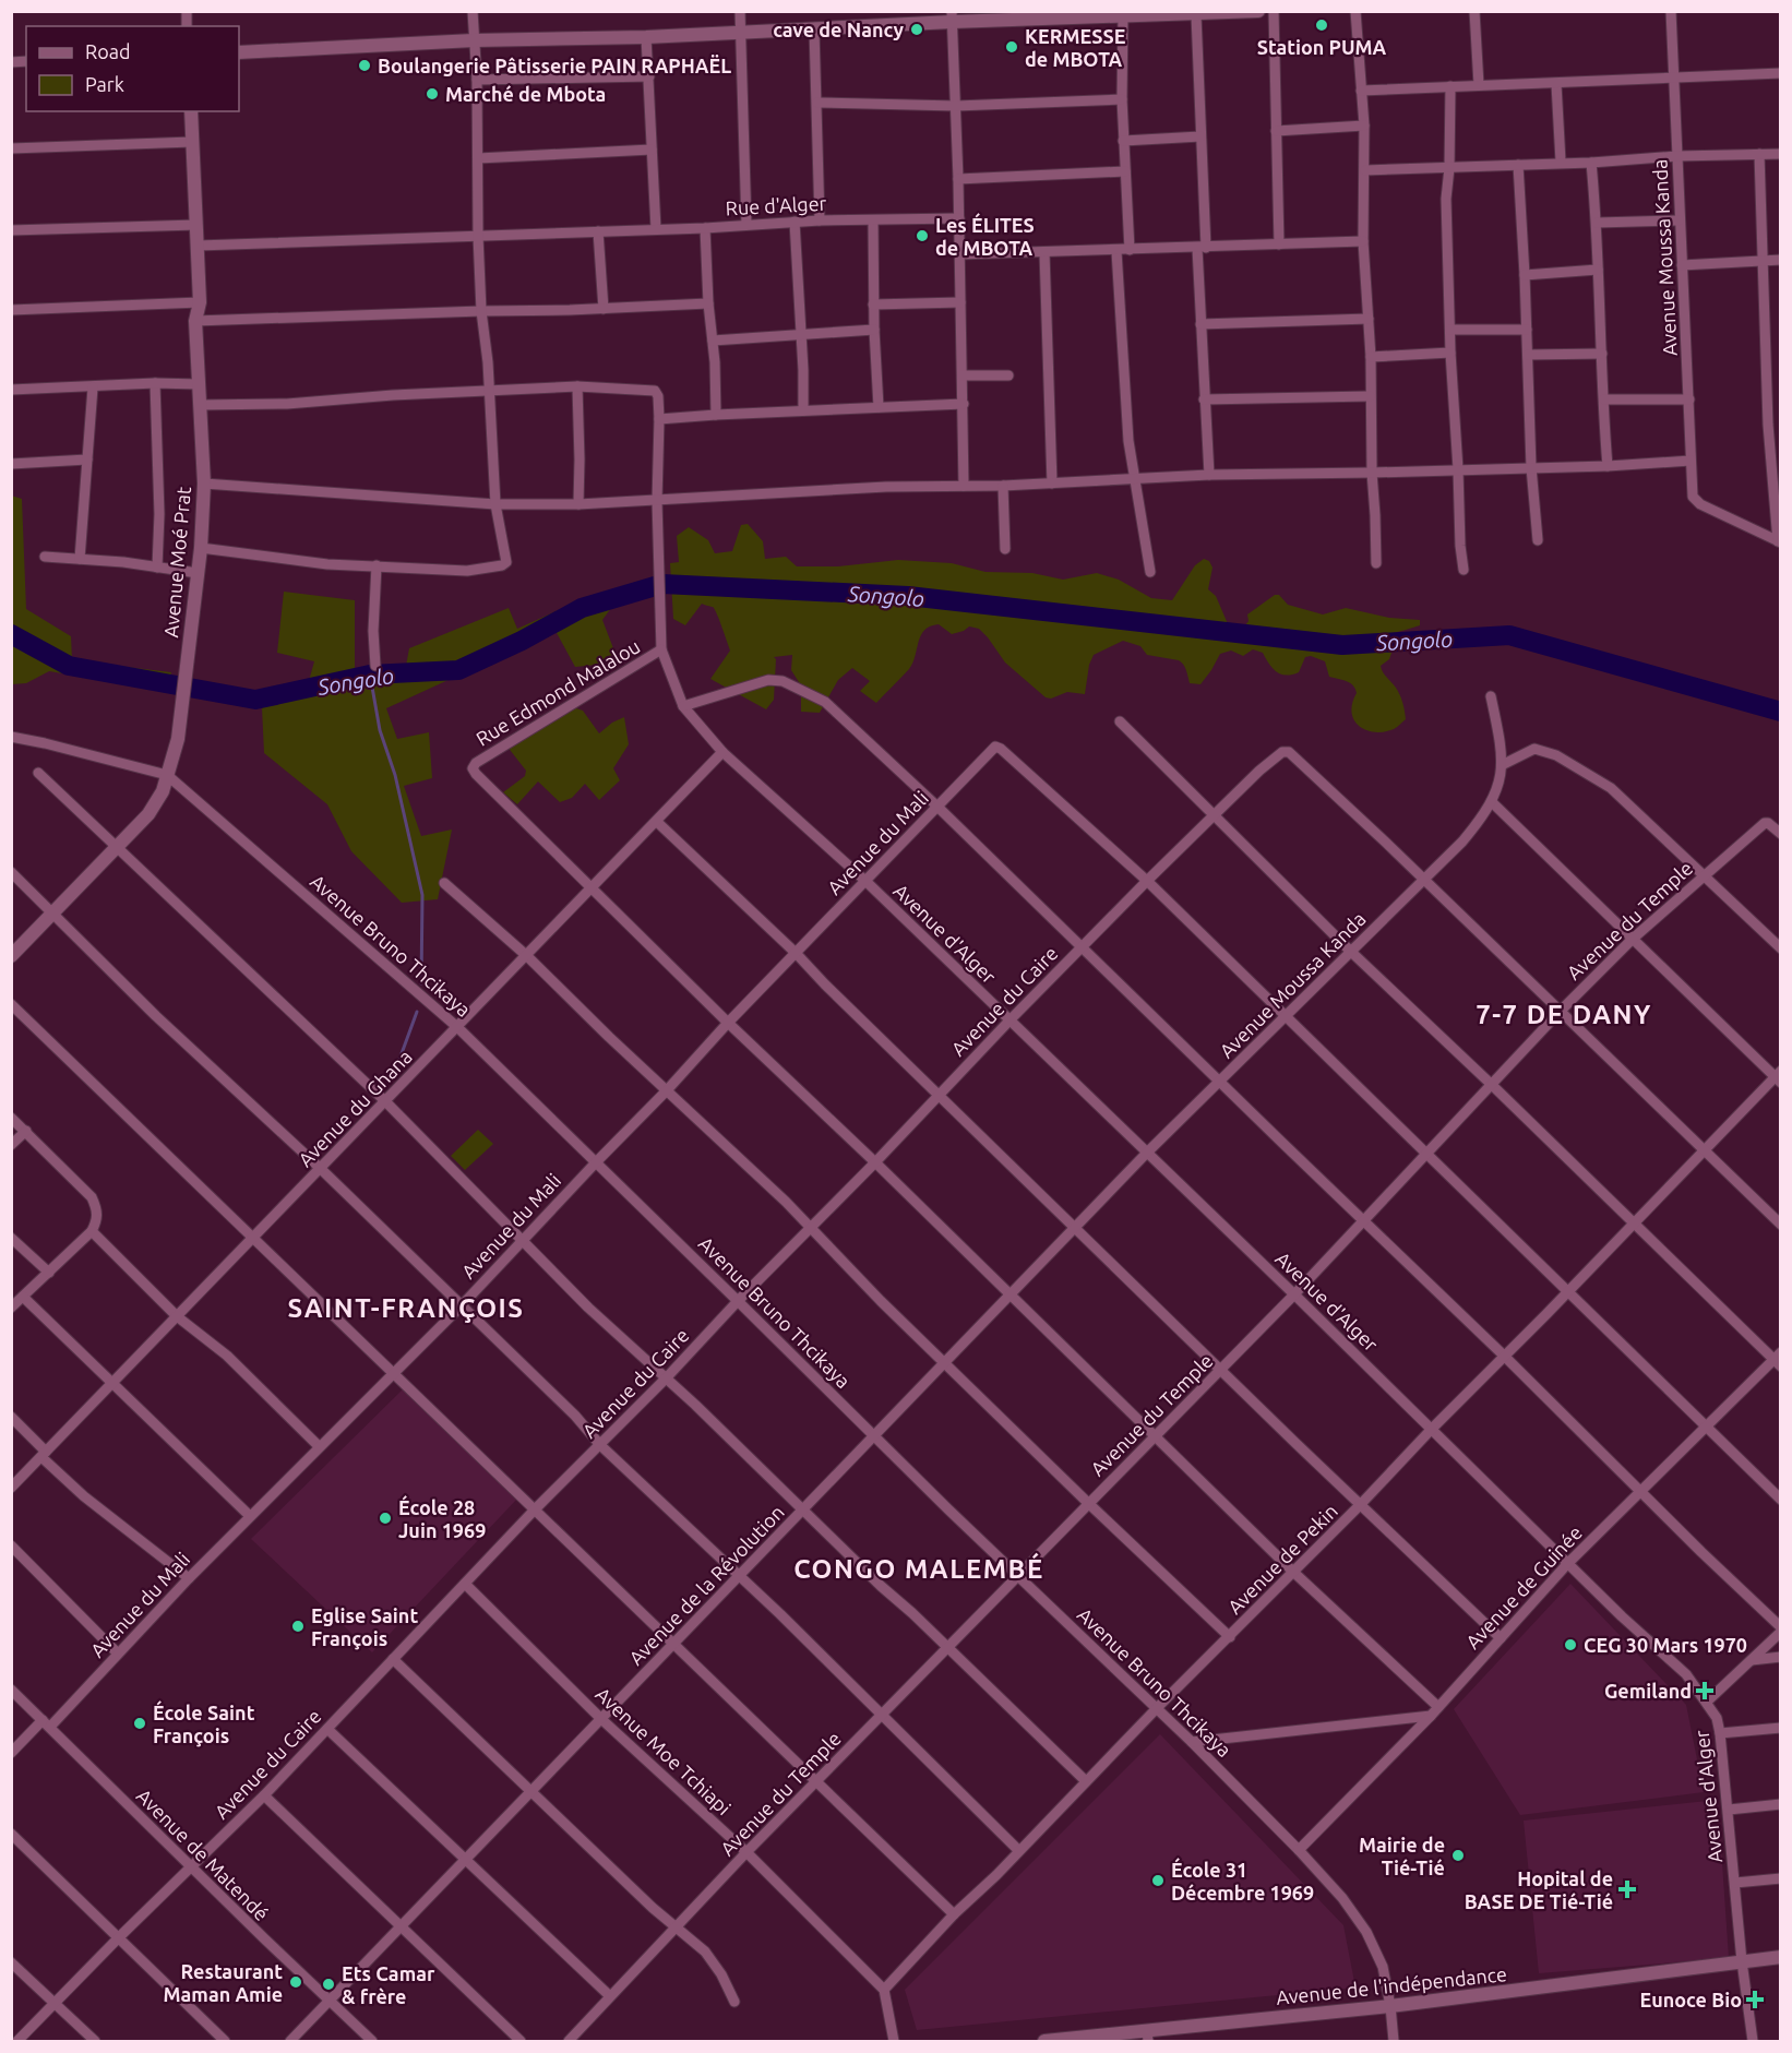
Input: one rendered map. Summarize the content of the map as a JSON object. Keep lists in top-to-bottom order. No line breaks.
{"streets":{"street":["Rue d'Alger","Avenue Moussa Kanda","Avenue Moé Prat","Rue Edmond Malalou","Avenue du Mali","Avenue du Temple","Avenue d'Alger","Avenue Bruno Thcikaya","Avenue du Caire","Avenue du Ghana","Avenue de Pekin","Avenue de la Révolution","Avenue de Guinée","Avenue Moe Tchiapi","Avenue de Matendé","Avenue de l'indépendance"]},"crossings":[["Avenue Moussa Kanda","Avenue d'Alger"],["Avenue Moussa Kanda","Avenue du Caire"],["Avenue Moussa Kanda","Avenue de la Révolution"],["Avenue Moé Prat","Avenue Bruno Thcikaya"],["Rue Edmond Malalou","Avenue du Ghana"],["Avenue du Mali","Avenue d'Alger"],["Avenue du Mali","Avenue Bruno Thcikaya"],["Avenue du Mali","Avenue du Caire"],["Avenue du Mali","Avenue de Matendé"],["Avenue du Temple","Avenue d'Alger"],["Avenue du Temple","Avenue Bruno Thcikaya"],["Avenue du Temple","Avenue Moe Tchiapi"],["Avenue d'Alger","Avenue du Caire"],["Avenue d'Alger","Avenue du Ghana"],["Avenue d'Alger","Avenue de Pekin"],["Avenue d'Alger","Avenue de la Révolution"],["Avenue d'Alger","Avenue de Guinée"],["Avenue d'Alger","Avenue de l'indépendance"],["Avenue Bruno Thcikaya","Avenue du Caire"],["Avenue Bruno Thcikaya","Avenue du Ghana"],["Avenue Bruno Thcikaya","Avenue de Pekin"],["Avenue Bruno Thcikaya","Avenue de la Révolution"],["Avenue Bruno Thcikaya","Avenue de Guinée"],["Avenue Bruno Thcikaya","Avenue de l'indépendance"],["Avenue du Caire","Avenue Moe Tchiapi"],["Avenue du Caire","Avenue de Matendé"],["Avenue de Pekin","Avenue Moe Tchiapi"],["Avenue de la Révolution","Avenue Moe Tchiapi"],["Avenue de la Révolution","Avenue de Matendé"]],"districts":["7-7 DE DANY","SAINT-FRANÇOIS","CONGO MALEMBÉ"],"water":["Songolo"],"places":{"other":["Station PUMA","cave de Nancy","KERMESSE de MBOTA","Boulangerie Pâtisserie PAIN RAPHAËL","Marché de Mbota","Les ÉLITES de MBOTA","École 28 Juin 1969","Eglise Saint François","CEG 30 Mars 1970","École Saint François","Mairie de Tié-Tié","École 31 Décembre 1969","Restaurant Maman Amie","Ets Camar & frère"],"health":["Gemiland","Hopital de BASE DE Tié-Tié","Eunoce Bio"]},"legend":["Road","Park"]}
